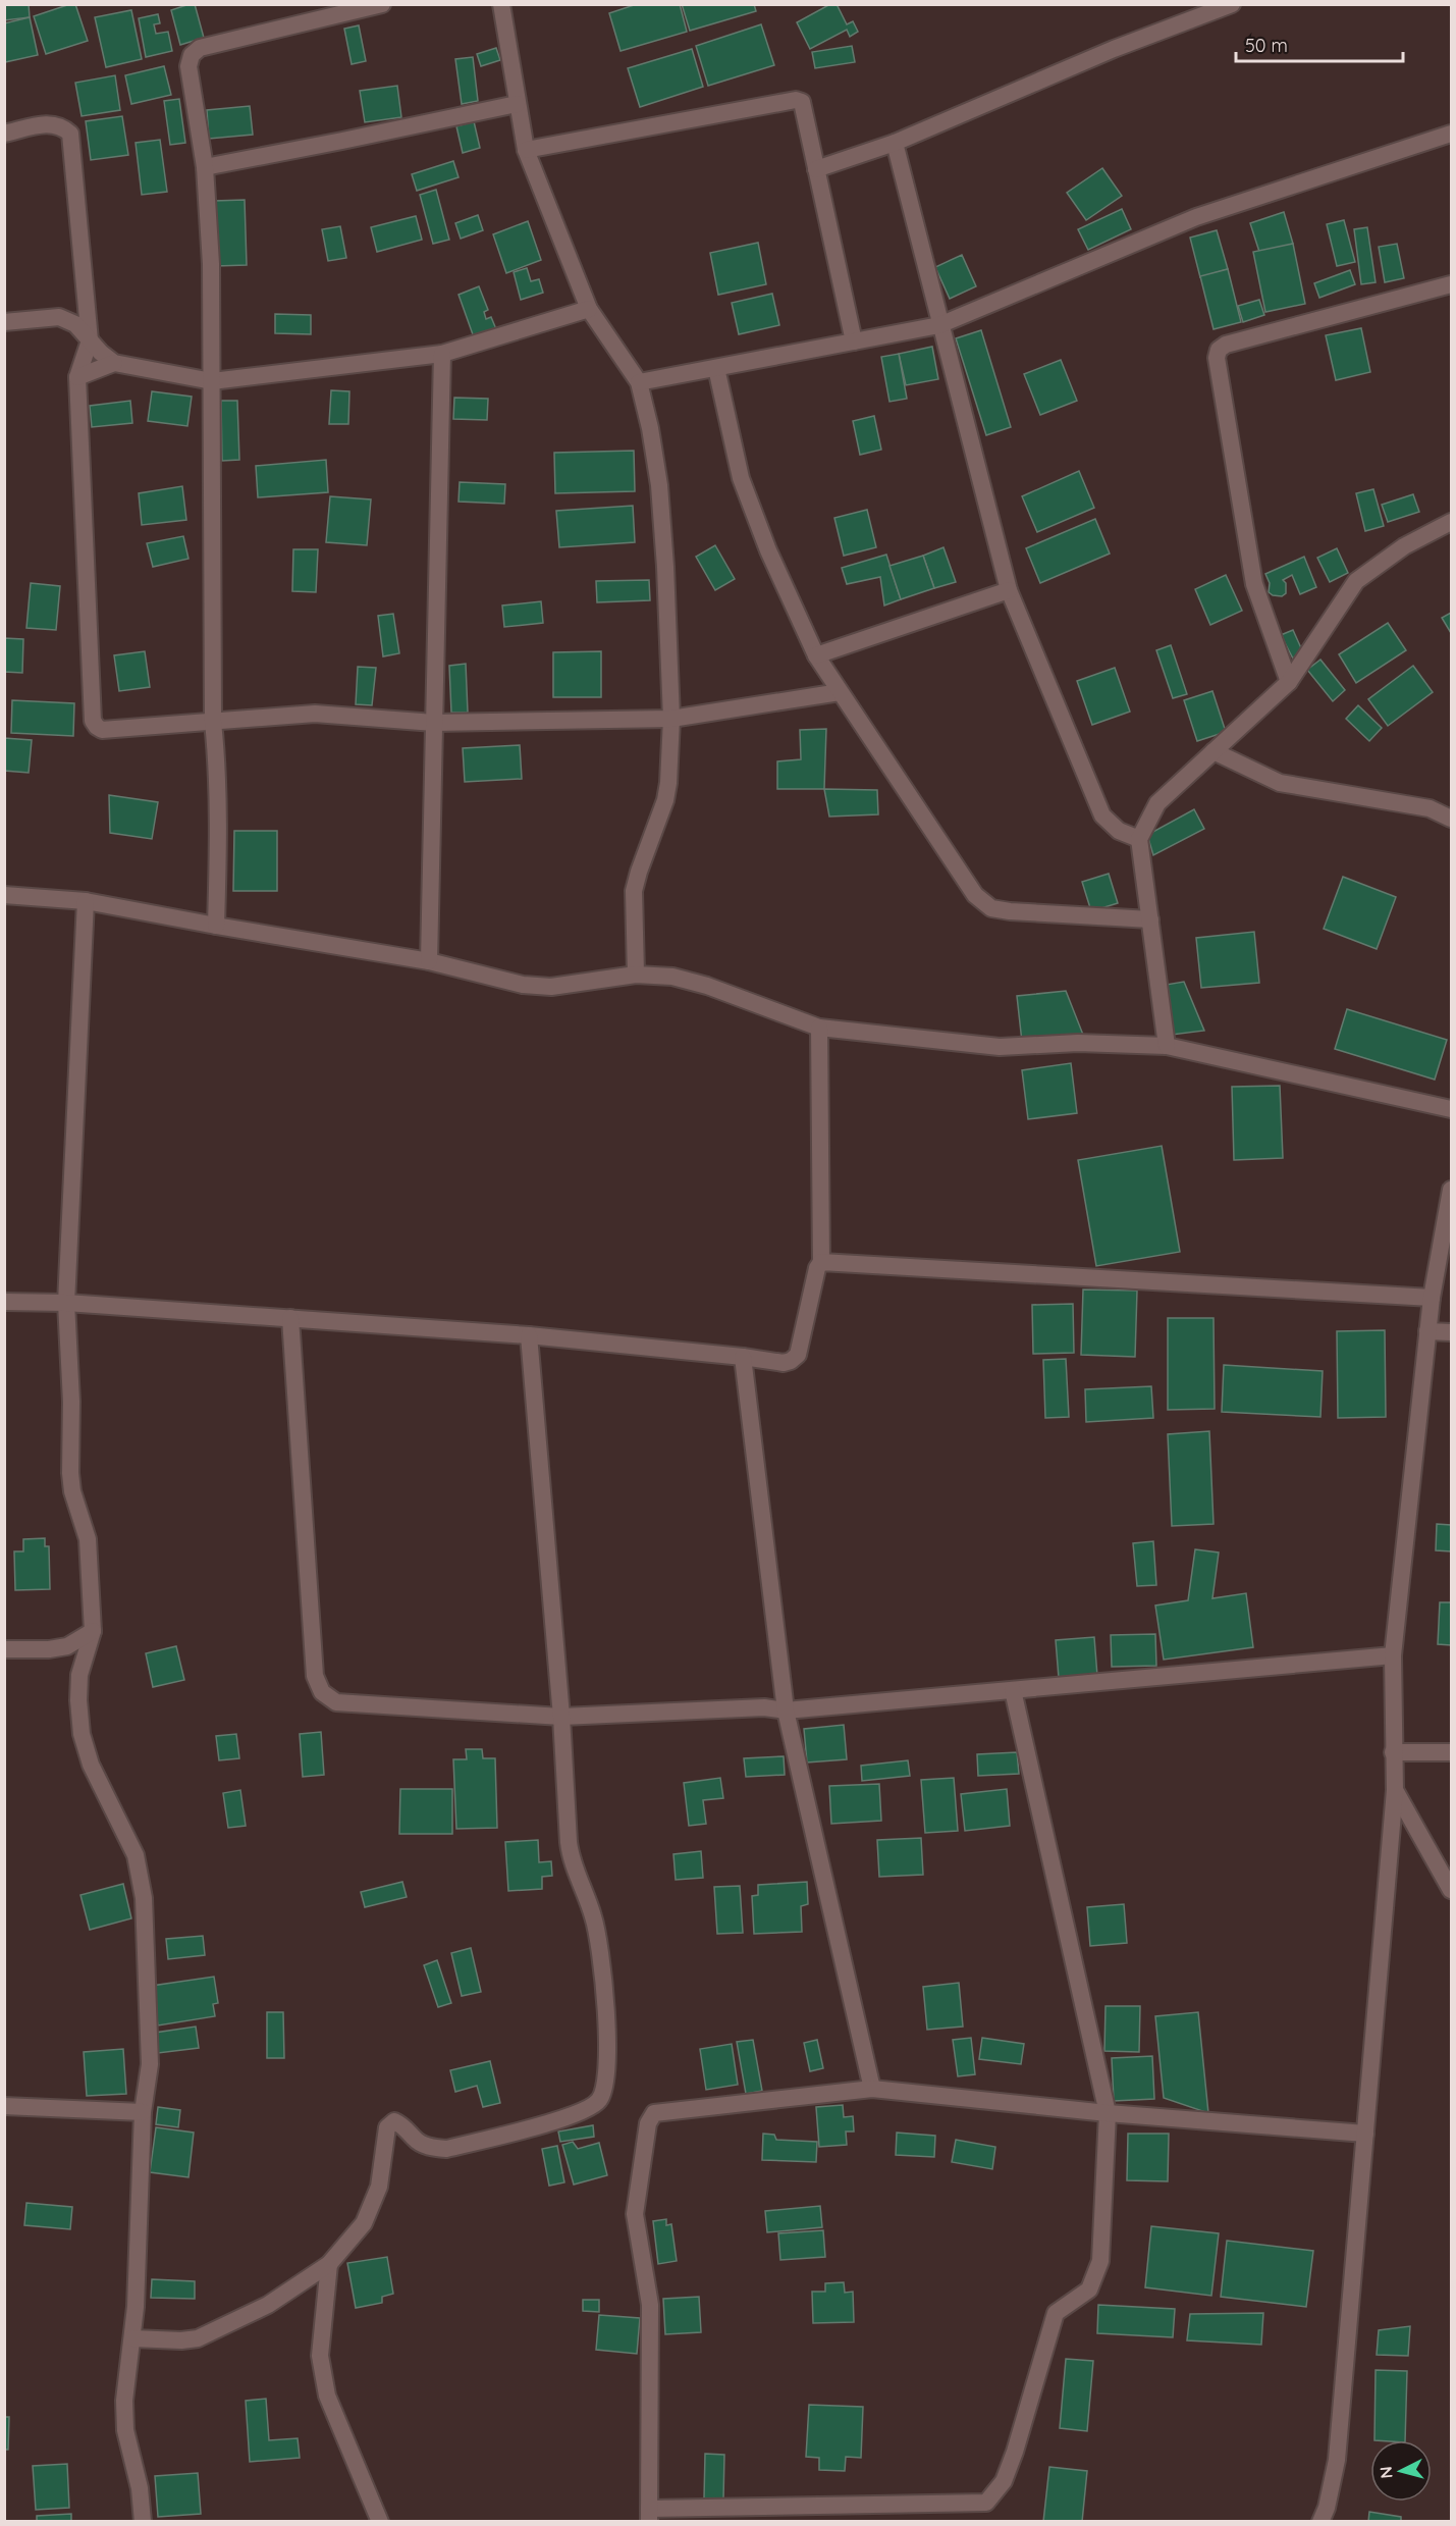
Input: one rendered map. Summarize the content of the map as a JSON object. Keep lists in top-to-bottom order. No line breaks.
{"scale_bar":"50 m","north":"left"}
